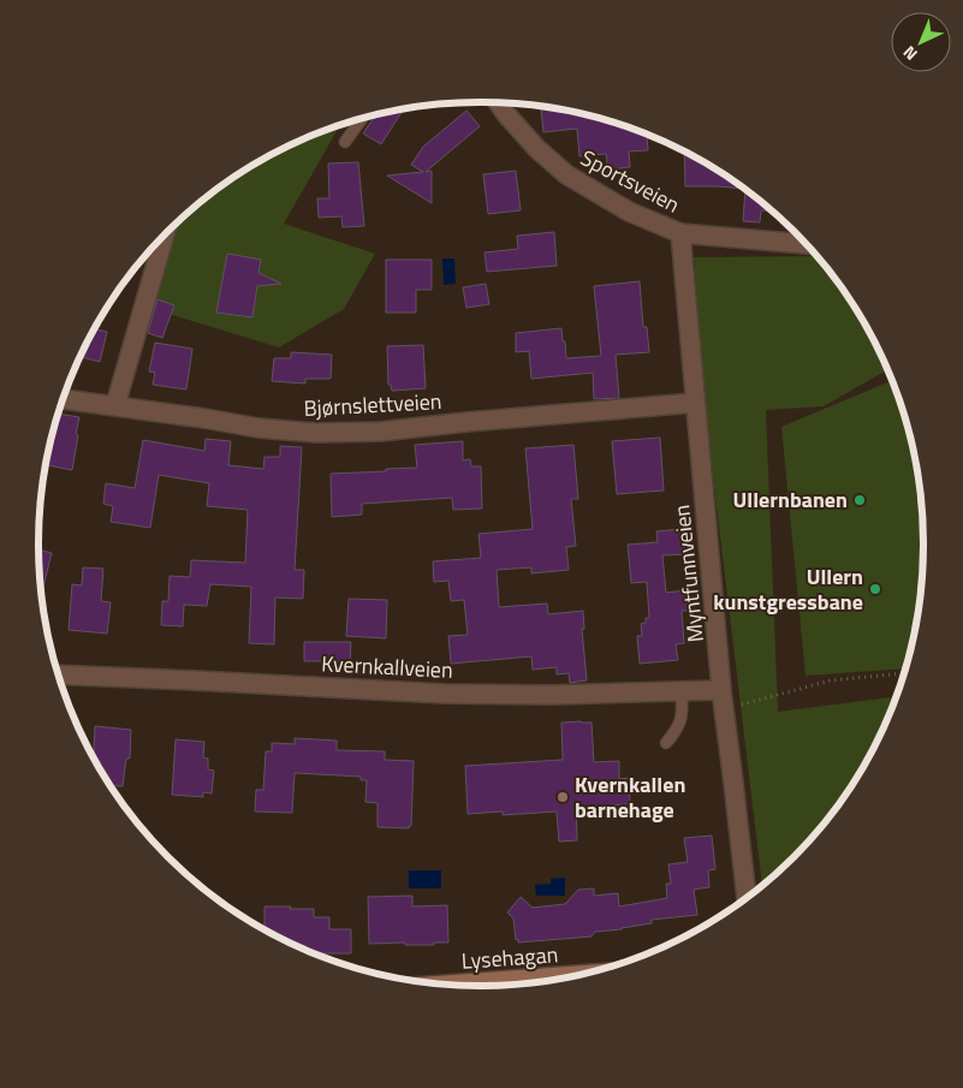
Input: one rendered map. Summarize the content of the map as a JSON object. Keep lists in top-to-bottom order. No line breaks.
{"streets":{"street":["Sportsveien","Bjørnslettveien","Myntfunnveien","Kvernkallveien","Lysehagan"]},"crossings":[["Sportsveien","Myntfunnveien"],["Bjørnslettveien","Myntfunnveien"],["Myntfunnveien","Kvernkallveien"]],"places":["Ullernbanen","Ullern kunstgressbane","Kvernkallen barnehage"],"north":"bottom left"}
